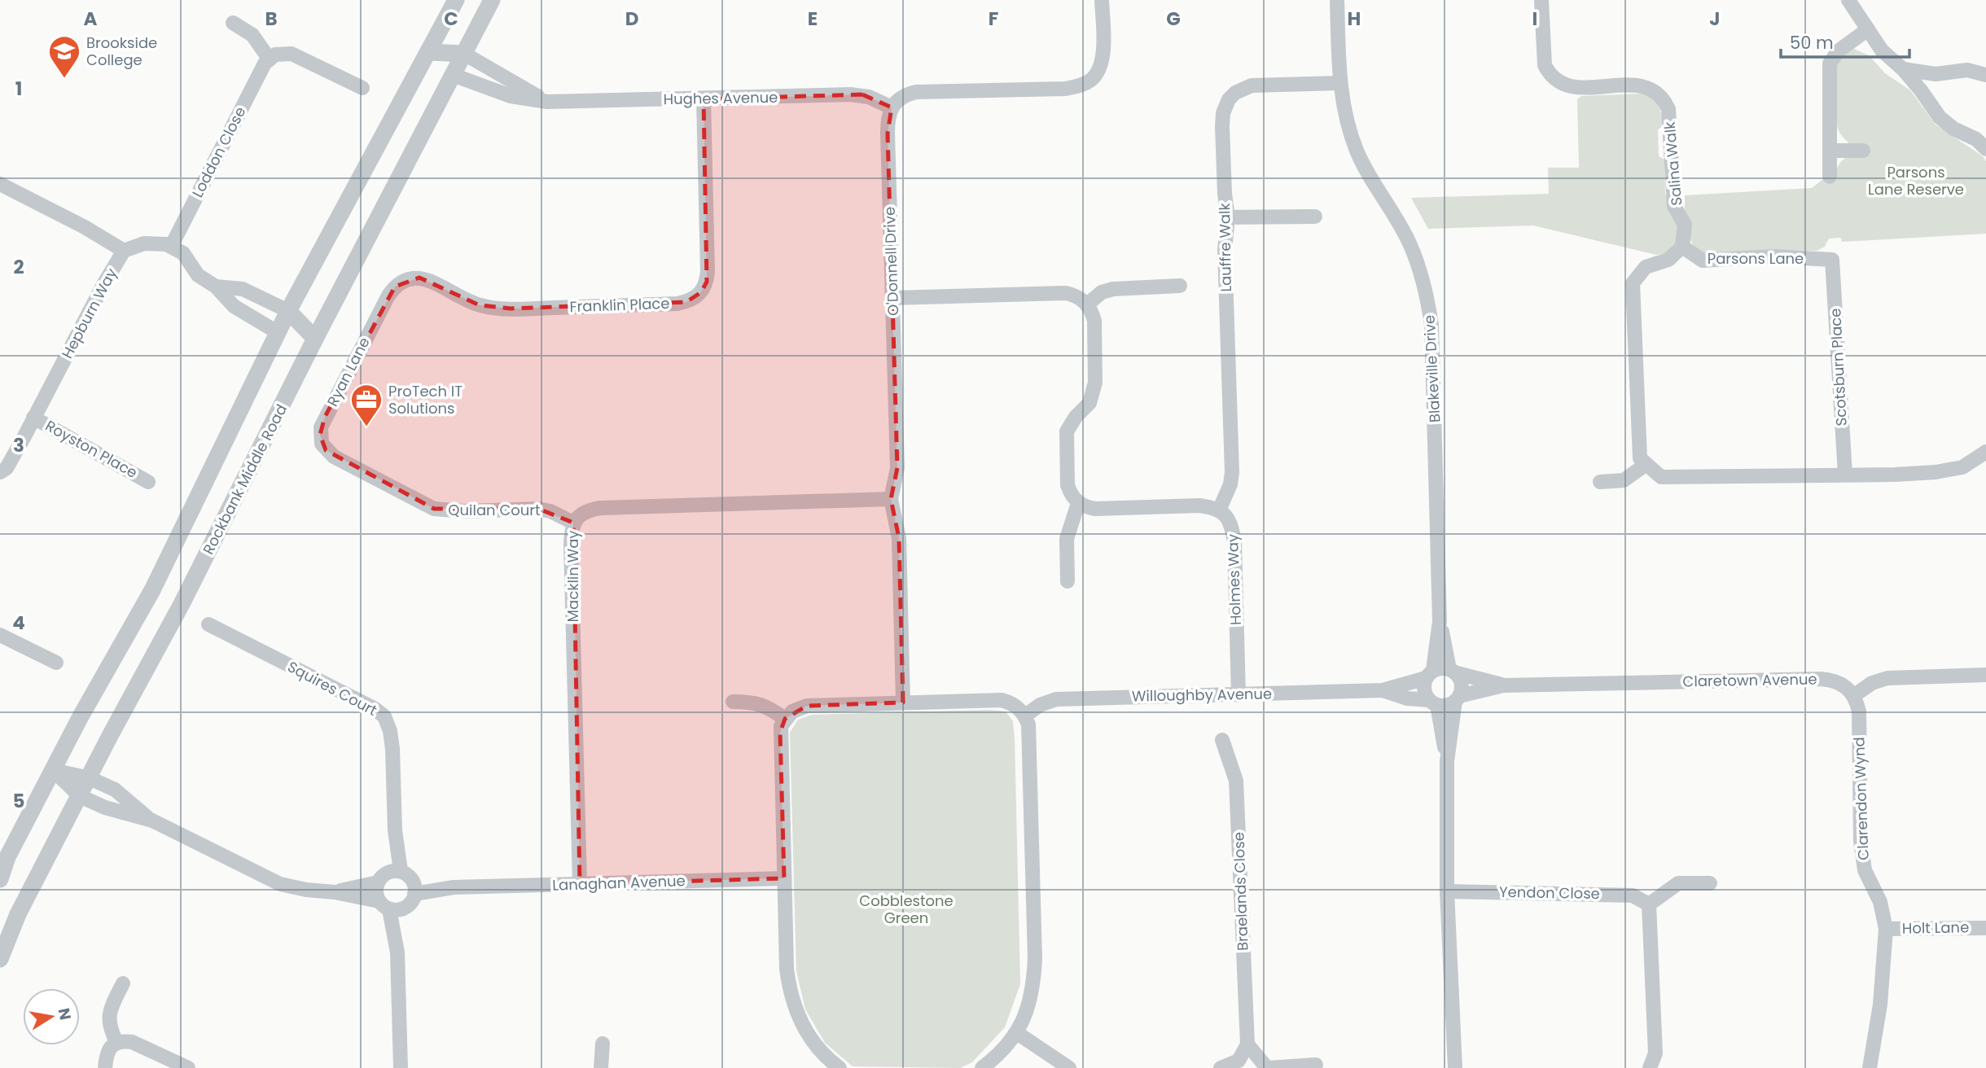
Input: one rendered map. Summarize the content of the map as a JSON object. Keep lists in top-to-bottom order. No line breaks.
{"streets":{"street":["Hughes Avenue","Loddon Close","Salina Walk","Lauffre Walk","Parsons Lane","O'Donnell Drive","Franklin Place","Hepburn Way","Scotsburn Place","Blakeville Drive","Ryan Lane","Royston Place","Rockbank Middle Road","Quilan Court","Macklin Way","Holmes Way","Claretown Avenue","Squires Court","Willoughby Avenue","Clarendon Wynd","Lanaghan Avenue","Braelands Close","Yendon Close","Holt Lane"]},"crossings":[["Hughes Avenue","O'Donnell Drive"],["Hughes Avenue","Franklin Place"],["Hughes Avenue","Rockbank Middle Road"],["Salina Walk","Parsons Lane"],["Lauffre Walk","Blakeville Drive"],["Lauffre Walk","Holmes Way"],["Parsons Lane","Scotsburn Place"],["O'Donnell Drive","Macklin Way"],["Franklin Place","Ryan Lane"],["Hepburn Way","Royston Place"],["Blakeville Drive","Claretown Avenue"],["Blakeville Drive","Willoughby Avenue"],["Ryan Lane","Quilan Court"],["Quilan Court","Macklin Way"],["Macklin Way","Lanaghan Avenue"],["Holmes Way","Willoughby Avenue"],["Claretown Avenue","Willoughby Avenue"],["Claretown Avenue","Clarendon Wynd"],["Squires Court","Lanaghan Avenue"],["Clarendon Wynd","Holt Lane"]],"parks":["Parsons Lane Reserve","Cobblestone Green"],"places":{"school or university":["Brookside College"],"office":["ProTech IT Solutions"]},"scale_bar":"50 m","north":"right","grid":{"columns":["A","B","C","D","E","F","G","H","I","J"],"rows":["1","2","3","4","5"]}}
